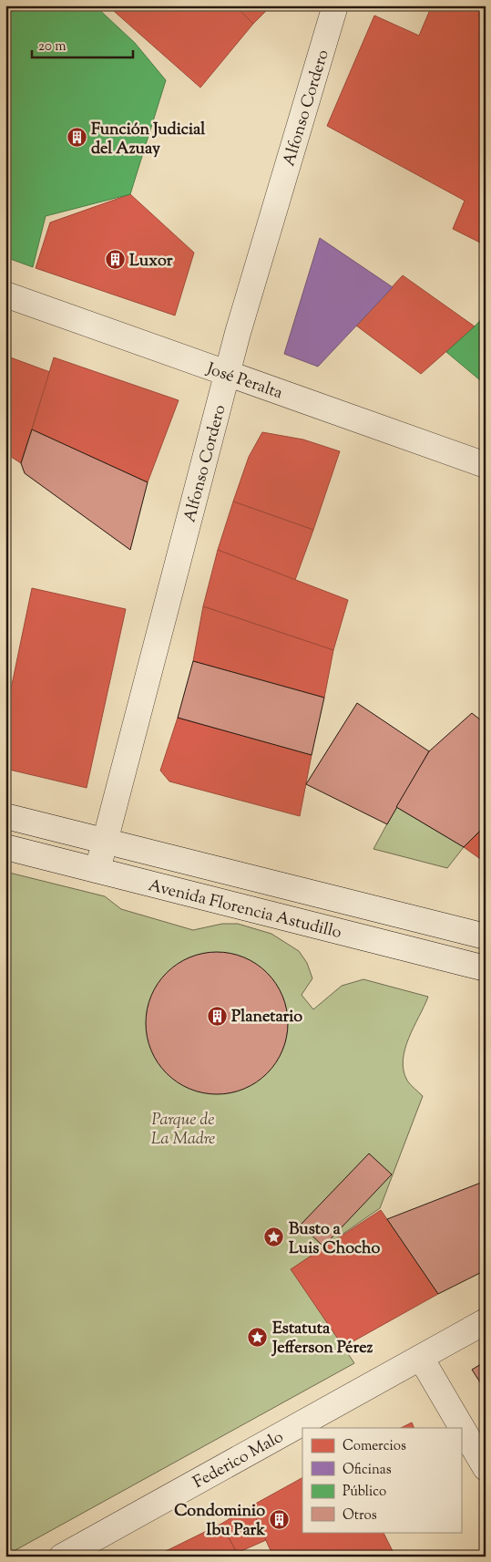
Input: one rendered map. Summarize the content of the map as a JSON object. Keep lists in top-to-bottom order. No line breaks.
{"streets":{"street":["Alfonso Cordero","José Peralta","Avenida Florencia Astudillo","Federico Malo"]},"crossings":[["Alfonso Cordero","José Peralta"],["Alfonso Cordero","Avenida Florencia Astudillo"]],"parks":["Parque de La Madre"],"places":{"building":["Función Judicial del Azuay","Luxor","Planetario","Condominio Ibu Park"],"place":["Busto a Luis Chocho","Estatuta Jefferson Pérez"]},"legend":["Comercios","Oficinas","Público","Otros"],"scale_bar":"20 m"}
